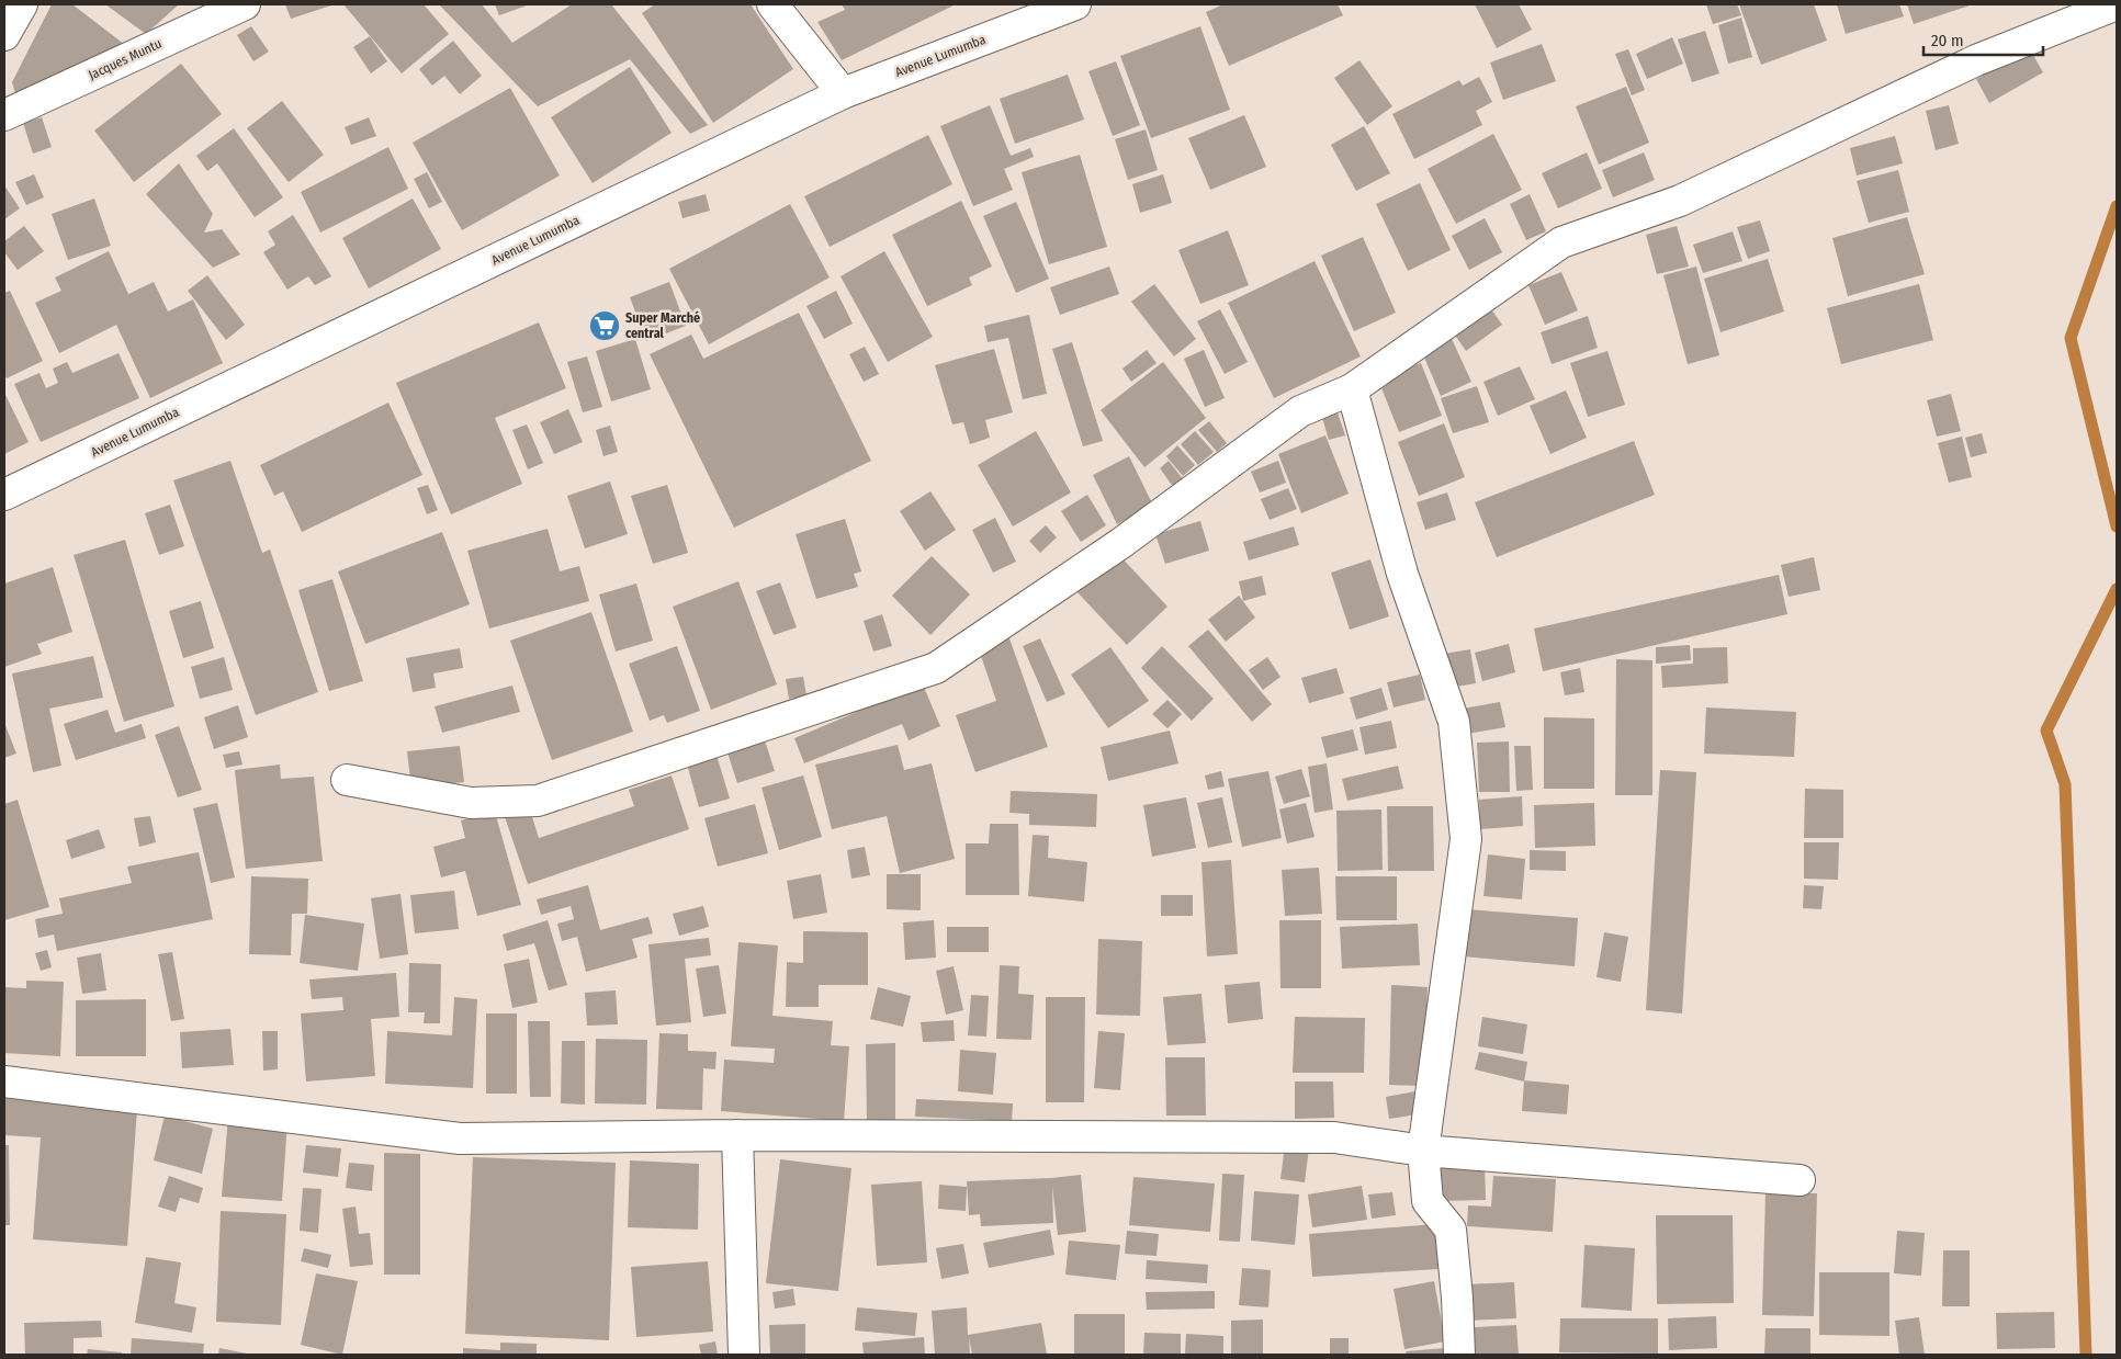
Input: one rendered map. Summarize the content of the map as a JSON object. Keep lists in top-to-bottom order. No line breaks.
{"streets":{"street":["Avenue Lumumba","Jacques Muntu"]},"places":{"supermarket":["Super Marché central"]},"scale_bar":"20 m"}
